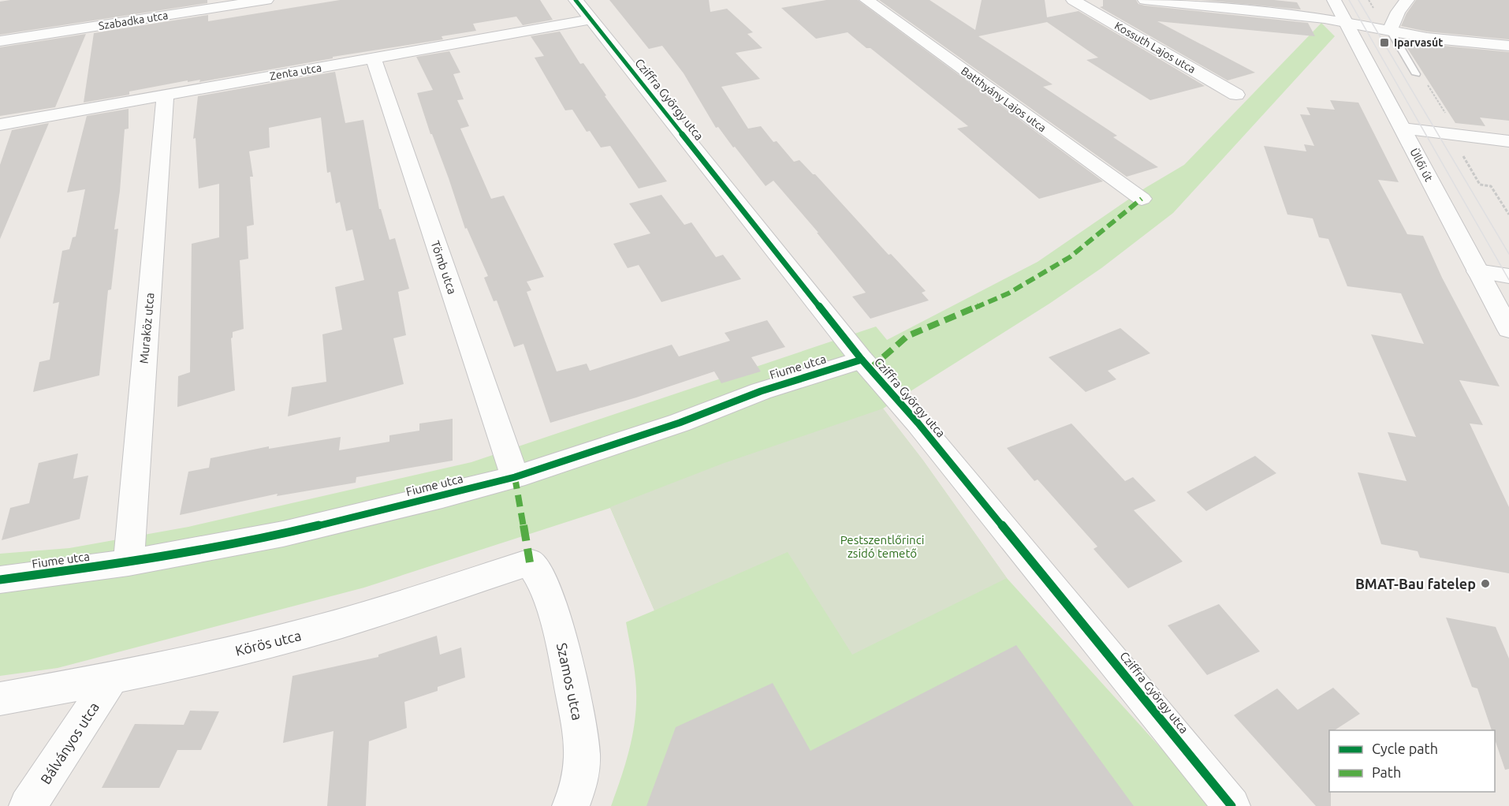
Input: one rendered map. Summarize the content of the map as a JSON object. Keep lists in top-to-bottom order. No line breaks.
{"streets":{"street":["Szabadka utca","Kossuth Lajos utca","Zenta utca","Cziffra György utca","Batthyány Lajos utca","Üllői út","Tömb utca","Muraköz utca","Fiume utca","Körös utca","Szamos utca","Bálványos utca"]},"crossings":[["Zenta utca","Cziffra György utca"],["Zenta utca","Tömb utca"],["Zenta utca","Muraköz utca"],["Cziffra György utca","Fiume utca"],["Tömb utca","Fiume utca"],["Muraköz utca","Fiume utca"],["Körös utca","Szamos utca"],["Körös utca","Bálványos utca"]],"parks":["Pestszentlőrinci zsidó temető"],"places":{"transit":["Iparvasút"],"other":["BMAT-Bau fatelep"]},"legend":["Cycle path","Path"]}
